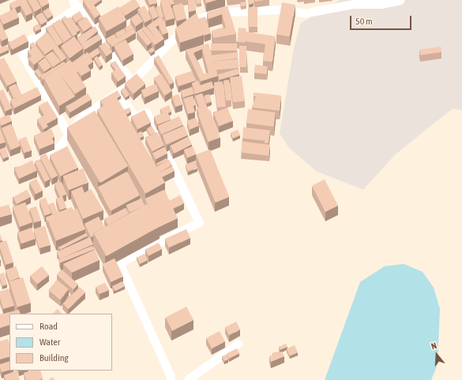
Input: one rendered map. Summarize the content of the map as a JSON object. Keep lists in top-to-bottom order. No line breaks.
{"legend":["Road","Water","Building"],"scale_bar":"50 m","north":"top"}
